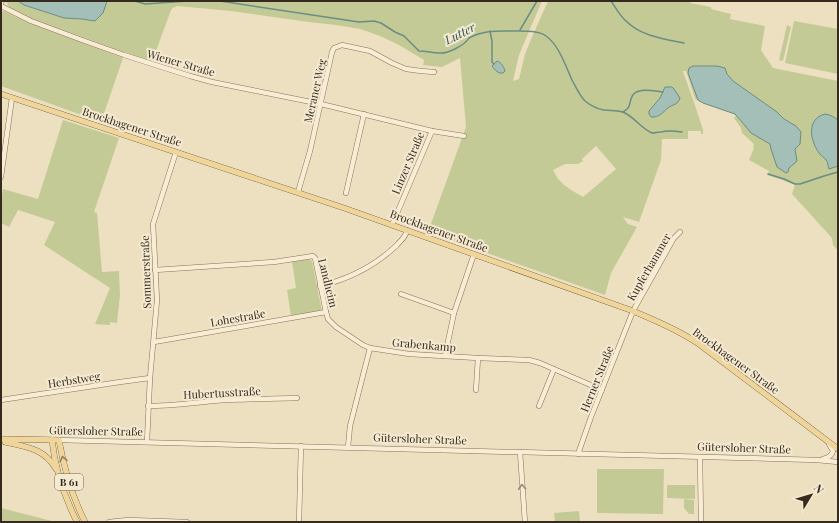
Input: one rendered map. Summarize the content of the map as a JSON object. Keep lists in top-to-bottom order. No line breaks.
{"streets":{"main road":["Brockhagener Straße","Gütersloher Straße","B 61"],"street":["Wiener Straße","Meraner Weg","Linzer Straße","Kupferhammer","Sommerstraße","Landheim","Lohestraße","Grabenkamp","Herner Straße","Herbstweg","Hubertusstraße"]},"crossings":[["Wiener Straße","Meraner Weg"],["Wiener Straße","Linzer Straße"],["Meraner Weg","Brockhagener Straße"],["Brockhagener Straße","Linzer Straße"],["Brockhagener Straße","Kupferhammer"],["Brockhagener Straße","Sommerstraße"],["Brockhagener Straße","Herner Straße"],["Kupferhammer","Herner Straße"],["Sommerstraße","Landheim"],["Sommerstraße","Lohestraße"],["Sommerstraße","Herbstweg"],["Sommerstraße","Hubertusstraße"],["Sommerstraße","Gütersloher Straße"],["Landheim","Lohestraße"],["Landheim","Grabenkamp"],["Grabenkamp","Herner Straße"],["Herner Straße","Gütersloher Straße"],["Gütersloher Straße","B 61"]],"water":["Lutter"],"north":"top right"}
